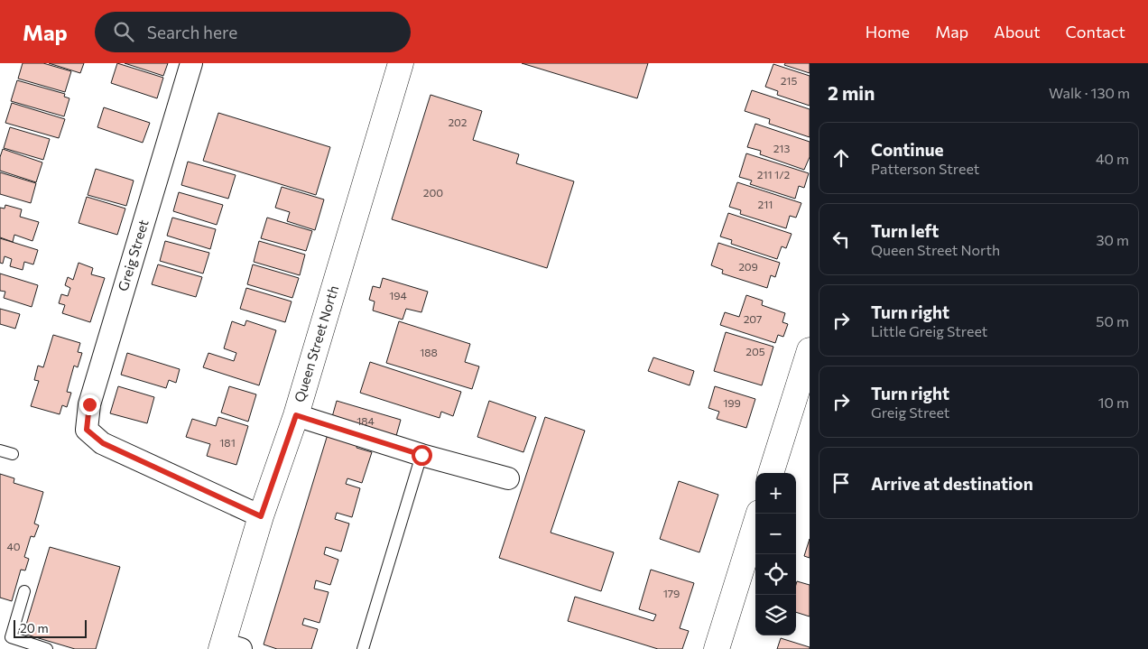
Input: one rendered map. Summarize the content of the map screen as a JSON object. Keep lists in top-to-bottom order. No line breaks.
{"streets":{"street":["Greig Street","Queen Street North"]},"crossings":[["Greig Street","Queen Street North"]],"house_numbers":["215","202","213","211 1/2","200","211","209","194","207","205","188","199","184","181","40","179"],"scale_bar":"20 m","page":{"header":"Map","search":"Search here","nav":["Home","Map","About","Contact"],"heading":["2 min","Walk · 130 m"],"list":[["Continue","Patterson Street","40 m"],["Turn left","Queen Street North","30 m"],["Turn right","Little Greig Street","50 m"],["Turn right","Greig Street","10 m"],"Arrive at destination"],"map_buttons":["+","−"],"scale":"20 m"}}
